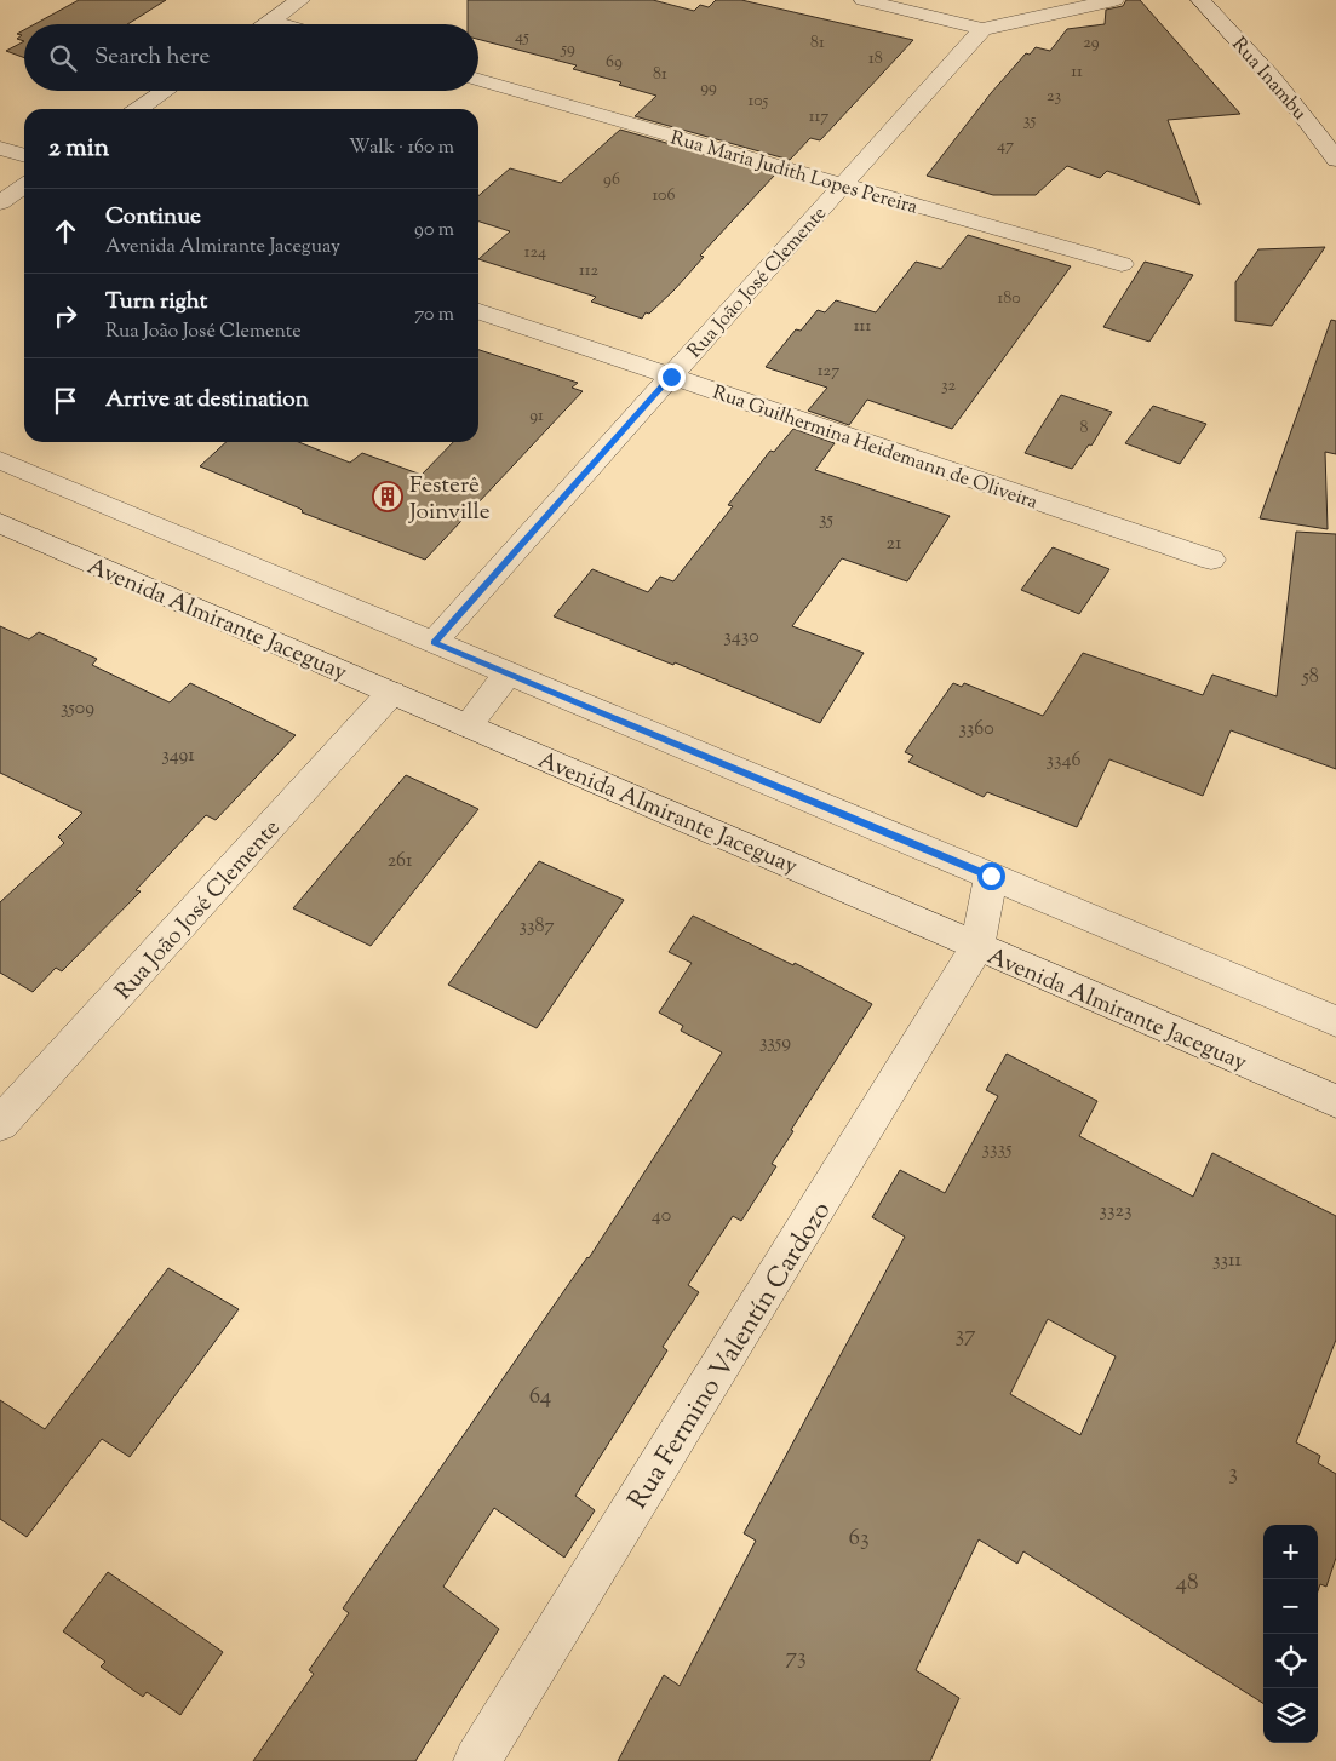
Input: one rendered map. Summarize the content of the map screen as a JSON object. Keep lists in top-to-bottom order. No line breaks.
{"streets":{"street":["Rua Inambu","Rua Maria Judith Lopes Pereira","Rua João José Clemente","Rua Guilhermina Heidemann de Oliveira","Avenida Almirante Jaceguay","Rua Fermino Valentín Cardozo"]},"crossings":[["Rua Maria Judith Lopes Pereira","Rua João José Clemente"],["Rua João José Clemente","Rua Guilhermina Heidemann de Oliveira"],["Rua João José Clemente","Avenida Almirante Jaceguay"],["Avenida Almirante Jaceguay","Rua Fermino Valentín Cardozo"]],"places":{"building":["Festerê Joinville"]},"house_numbers":["45","81","29","59","18","69","11","81","99","23","105","117","35","47","96","106","124","112","180","111","127","32","91","8","35","21","3430","58","3509","3360","3491","3346","261","3387","3359","3335","3323","40","3311","37","64","3","63","48","73"],"page":{"search":"Search here","heading":["2 min","Walk · 160 m"],"list":[["Continue","Avenida Almirante Jaceguay","90 m"],["Turn right","Rua João José Clemente","70 m"],"Arrive at destination"],"map_buttons":["+","−"]}}
